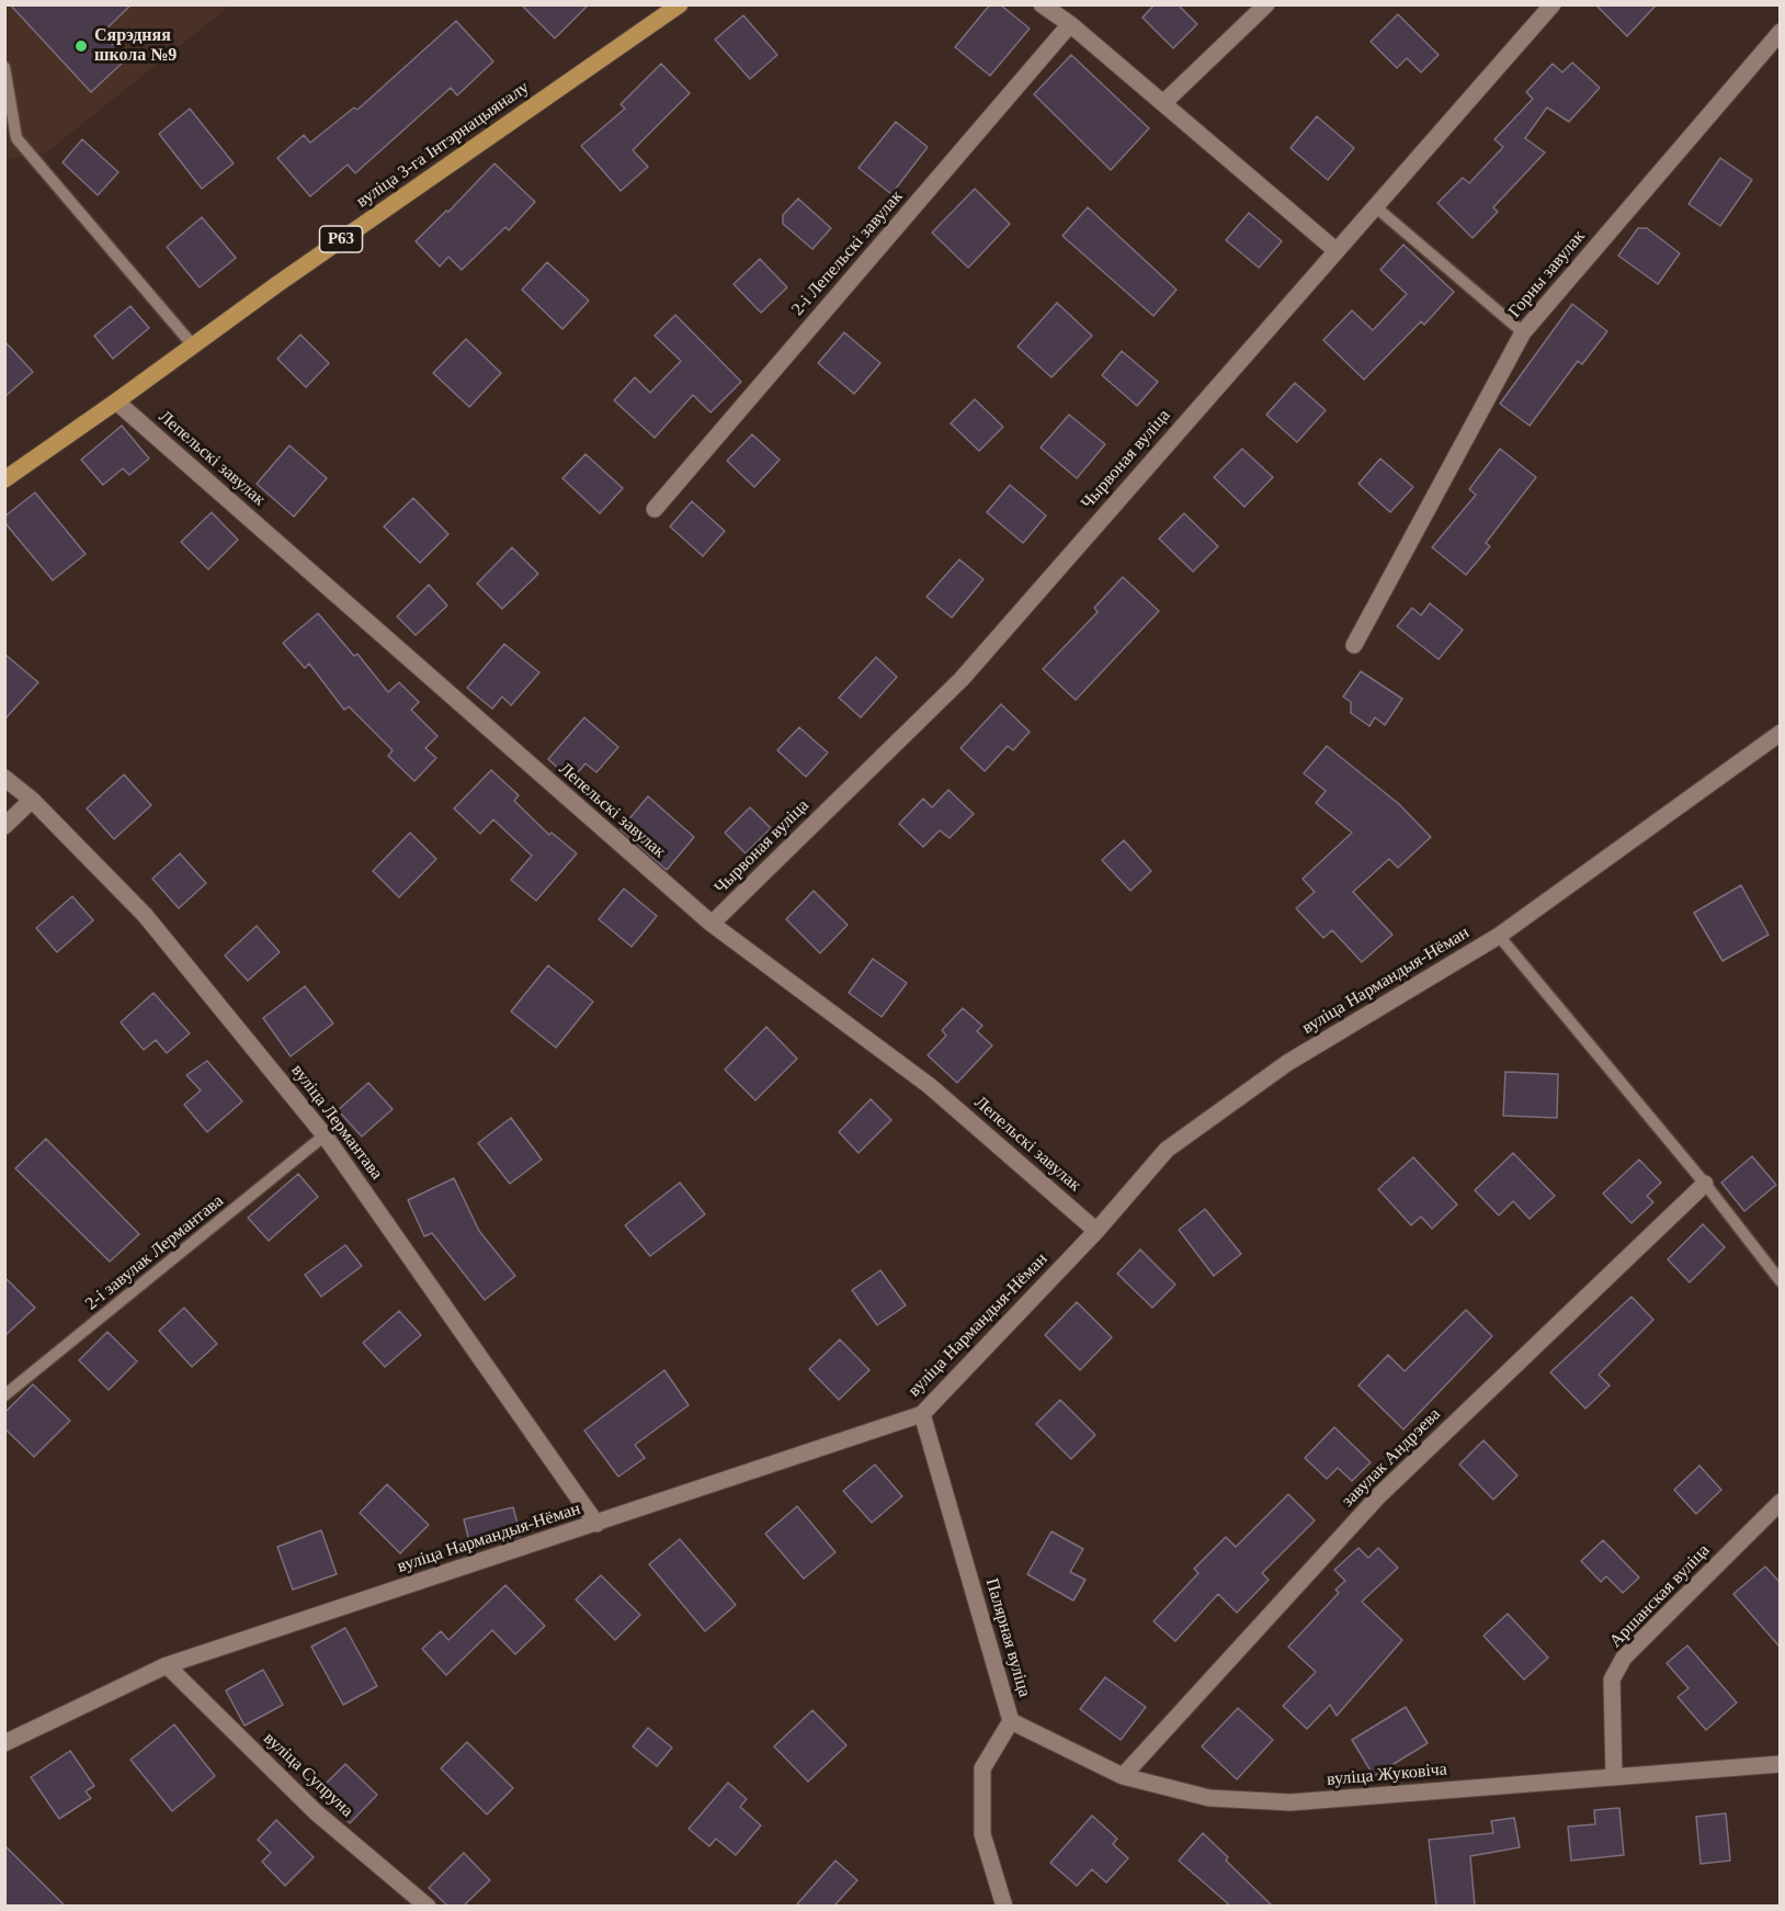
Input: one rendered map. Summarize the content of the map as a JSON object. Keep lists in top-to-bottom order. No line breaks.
{"streets":{"main road":["вуліца 3-га Інтэрнацыяналу","Р63"],"street":["2-і Лепельскі завулак","Горны завулак","Лепельскі завулак","Чырвоная вуліца","вуліца Нармандыя-Нёман","вуліца Лермантава","завулак Андрэева","Аршанская вуліца","Палярная вуліца","вуліца Супруна","вуліца Жуковіча"],"lane":["2-і завулак Лермантава"]},"crossings":[["вуліца 3-га Інтэрнацыяналу","Лепельскі завулак"],["Лепельскі завулак","Чырвоная вуліца"],["Лепельскі завулак","вуліца Нармандыя-Нёман"],["вуліца Нармандыя-Нёман","вуліца Лермантава"],["вуліца Нармандыя-Нёман","Палярная вуліца"],["вуліца Нармандыя-Нёман","вуліца Супруна"],["вуліца Лермантава","2-і завулак Лермантава"],["завулак Андрэева","вуліца Жуковіча"],["Аршанская вуліца","вуліца Жуковіча"],["Палярная вуліца","вуліца Жуковіча"]],"places":["Сярэдняя школа №9"]}
